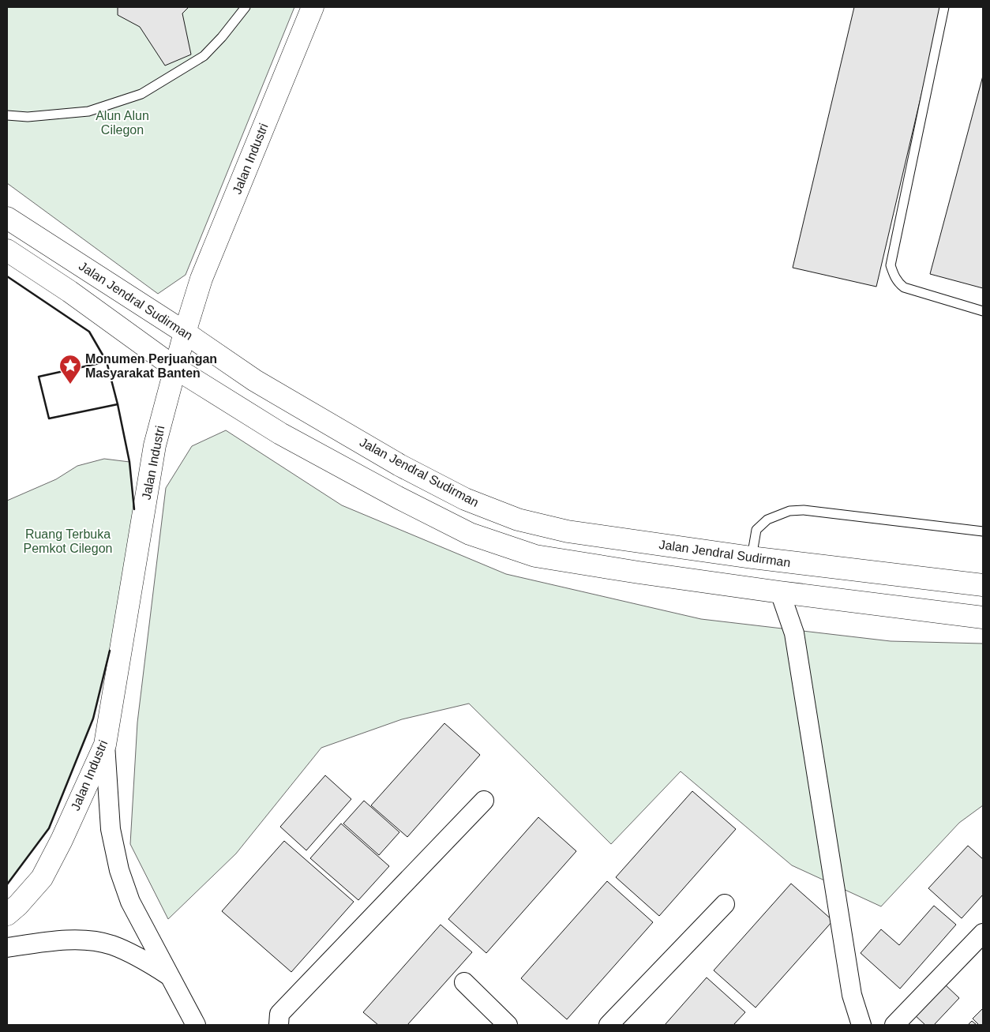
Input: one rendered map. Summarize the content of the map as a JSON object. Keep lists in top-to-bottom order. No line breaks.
{"streets":{"main road":["Jalan Industri","Jalan Jendral Sudirman"]},"crossings":[["Jalan Industri","Jalan Jendral Sudirman"]],"parks":["Alun Alun Cilegon","Ruang Terbuka Pemkot Cilegon"],"places":{"place":["Monumen Perjuangan Masyarakat Banten"]}}
